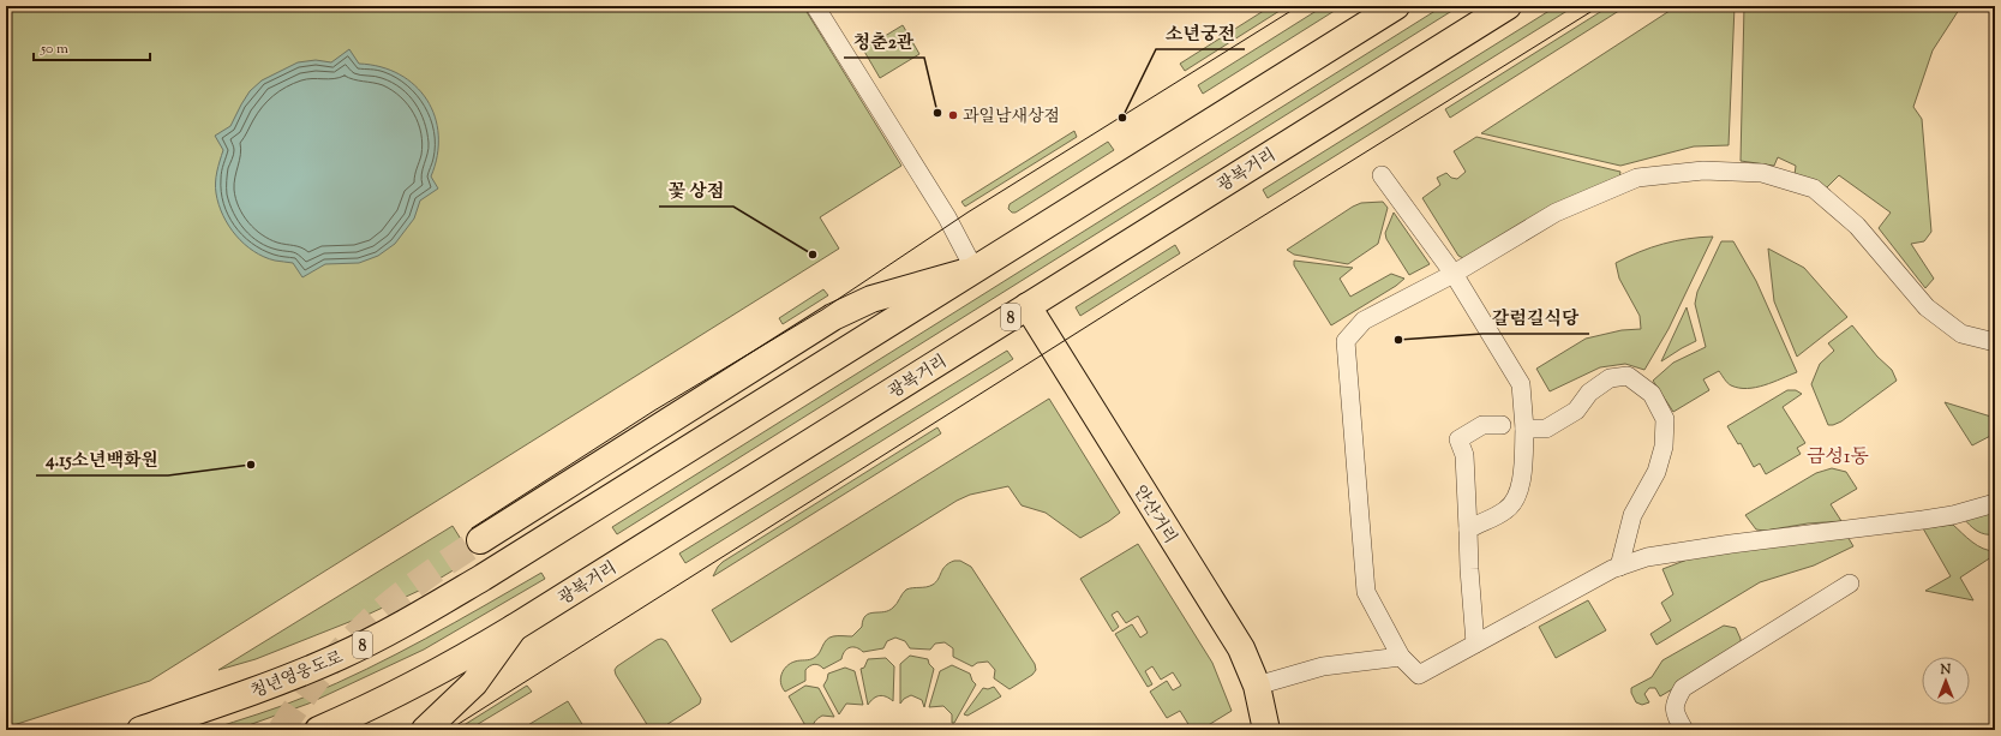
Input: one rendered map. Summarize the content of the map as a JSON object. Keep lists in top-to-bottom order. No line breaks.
{"streets":{"main road":["광복거리","8","안산거리","청년영웅도로"]},"crossings":[["광복거리","안산거리"],["8","청년영웅도로"]],"districts":["금성1동"],"places":["청춘2관","과일남새상점","소년궁전","꽃 상점","갈럼길식당","4.15소년백화원"],"scale_bar":"50 m","north":"top"}
